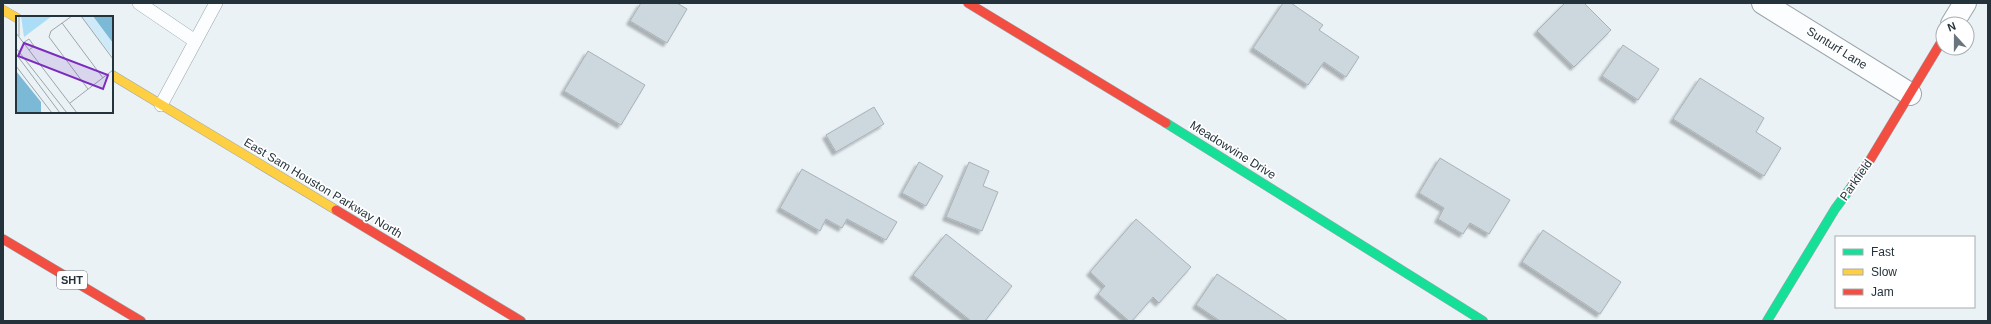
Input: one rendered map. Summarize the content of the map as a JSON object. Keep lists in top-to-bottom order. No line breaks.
{"streets":{"main road":["Meadowvine Drive","Parkfield","East Sam Houston Parkway North","SHT"],"street":["Sunturf Lane"]},"crossings":[["Sunturf Lane","Parkfield"]],"legend":["Fast","Slow","Jam"],"north":"top"}
